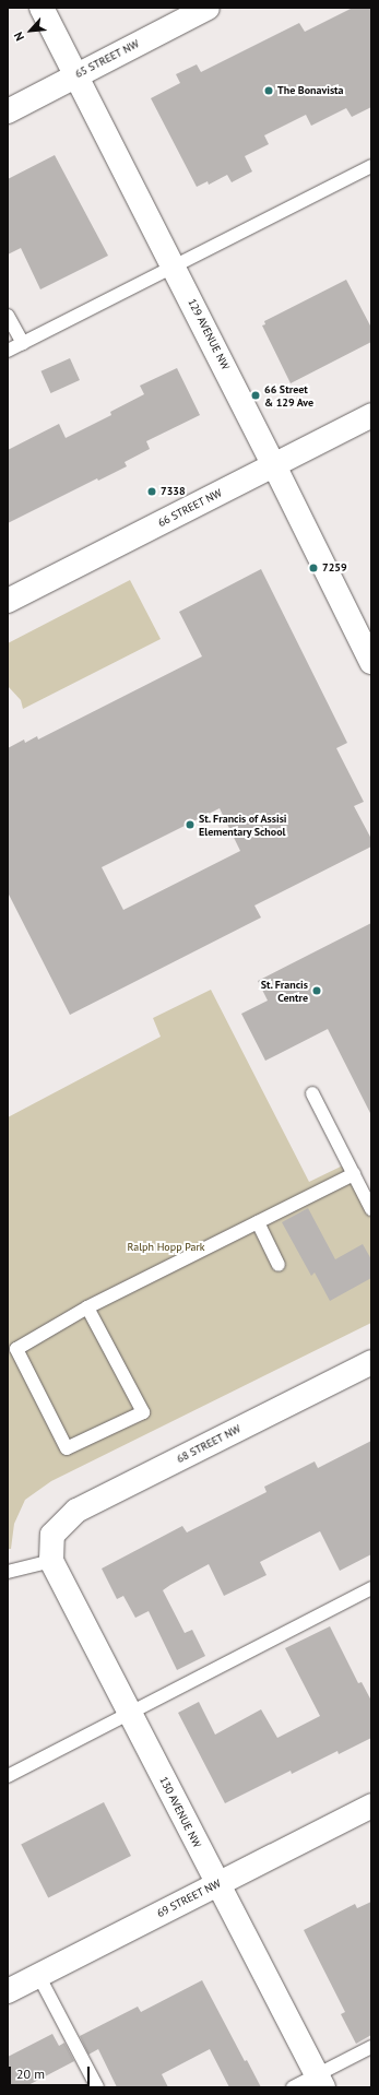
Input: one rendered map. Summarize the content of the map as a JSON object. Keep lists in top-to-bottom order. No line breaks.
{"streets":{"street":["65 STREET NW","129 AVENUE NW","66 STREET NW","68 STREET NW","130 AVENUE NW","69 STREET NW"]},"crossings":[["65 STREET NW","129 AVENUE NW"],["129 AVENUE NW","66 STREET NW"],["68 STREET NW","130 AVENUE NW"],["130 AVENUE NW","69 STREET NW"]],"parks":["Ralph Hopp Park"],"places":["The Bonavista","66 Street & 129 Ave","7338","7259","St. Francis of Assisi Elementary School","St. Francis Centre"],"scale_bar":"20 m","north":"bottom left"}
